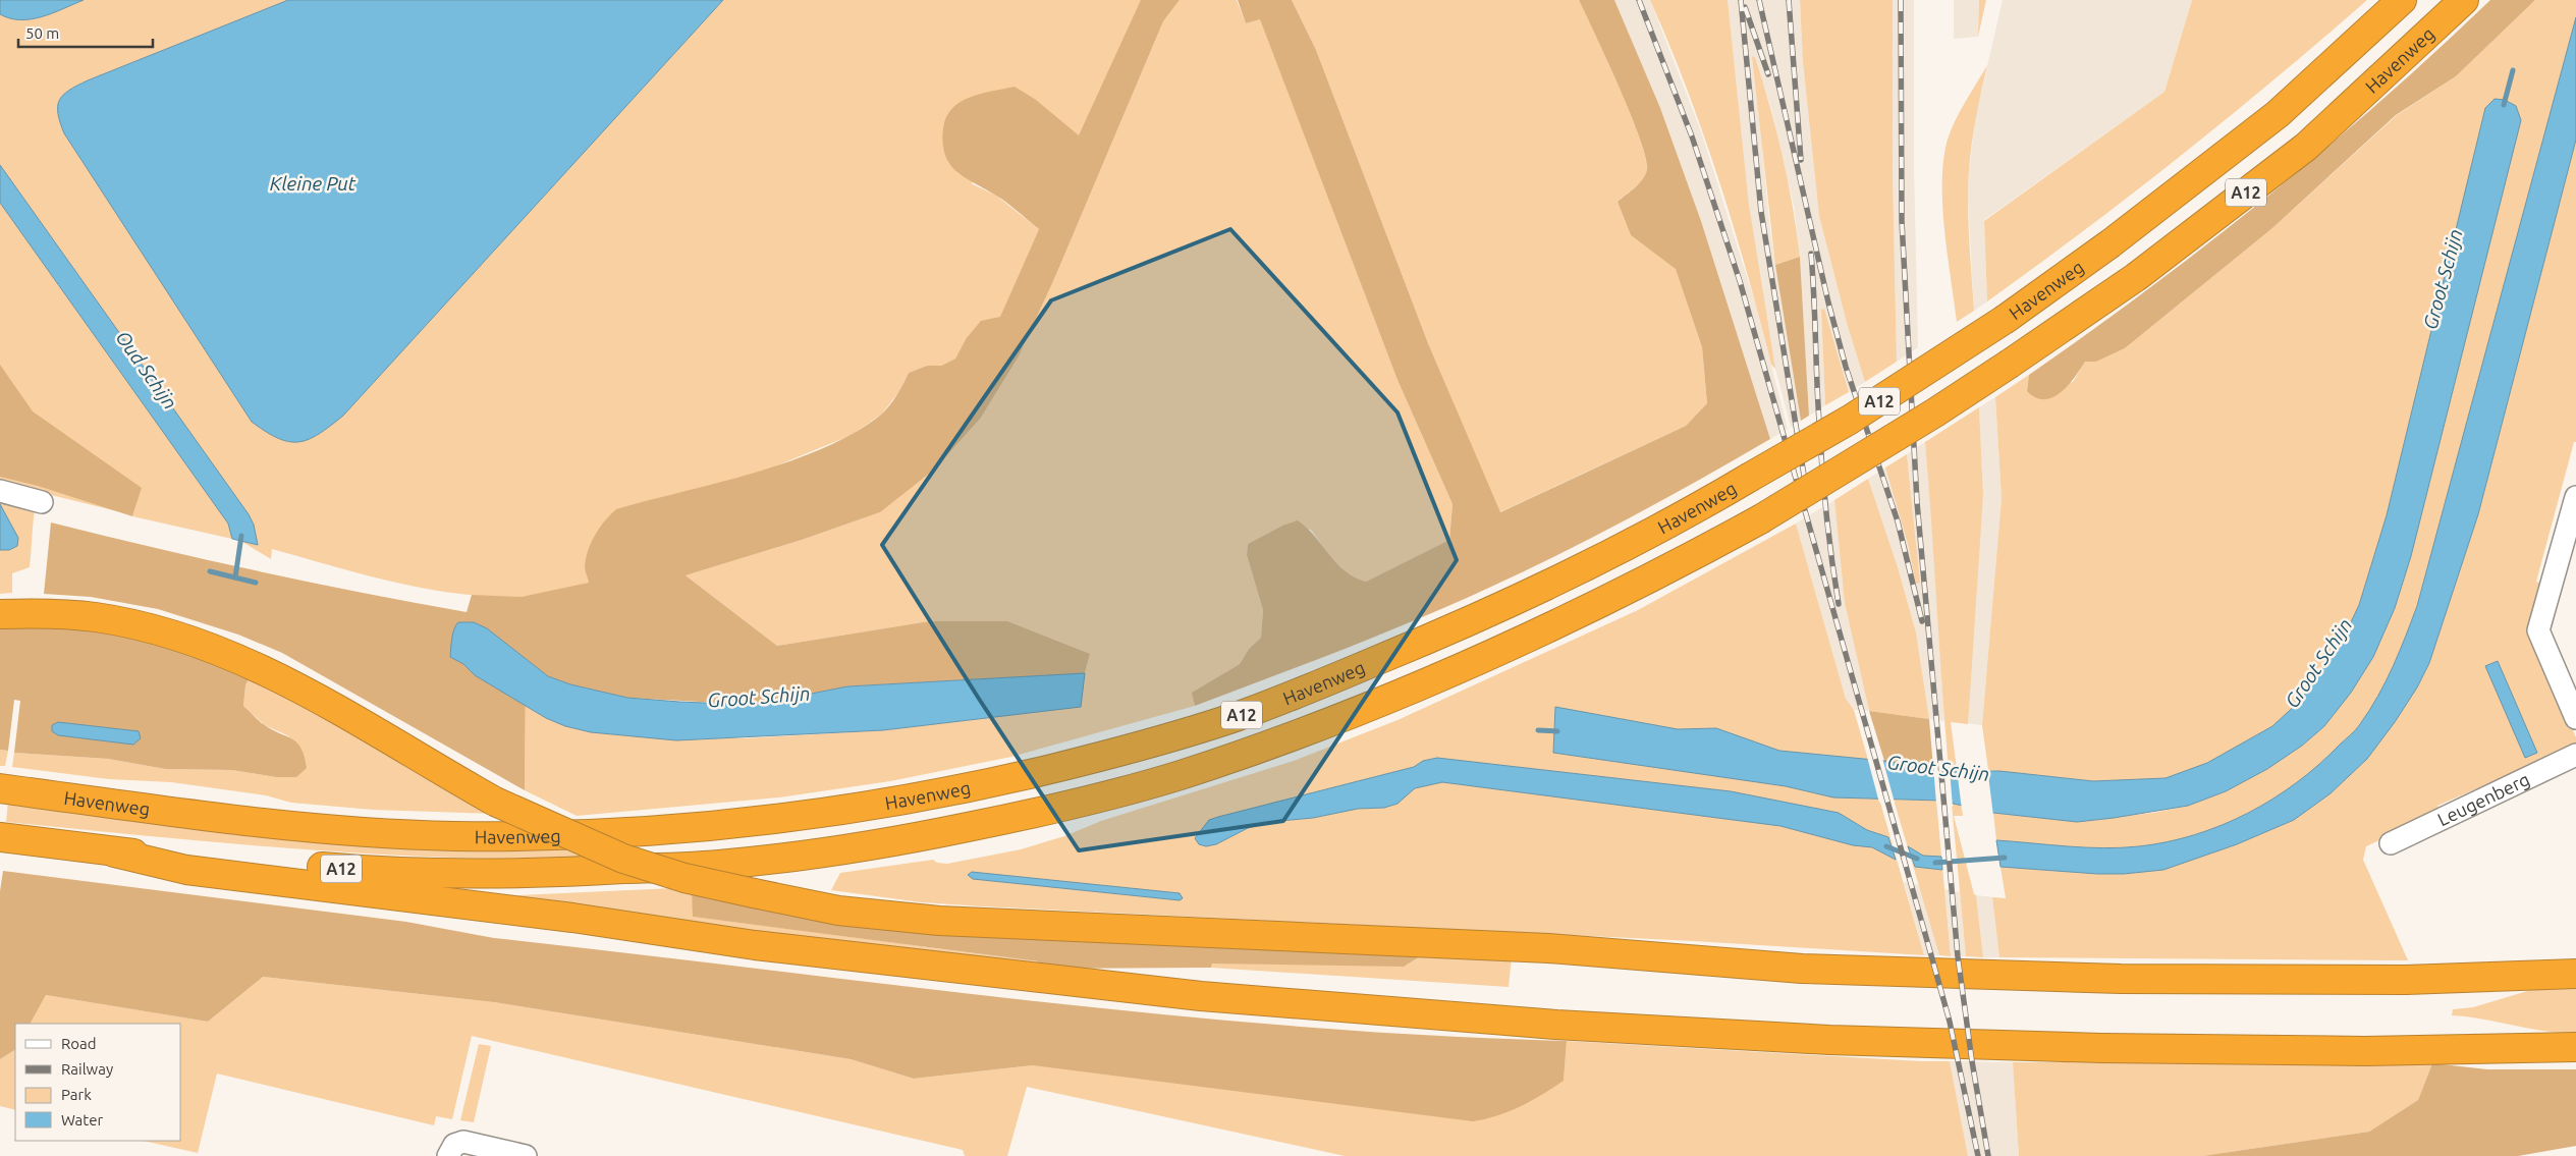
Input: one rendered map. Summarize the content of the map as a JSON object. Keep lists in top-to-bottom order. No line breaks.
{"streets":{"highway":["Havenweg","A12"],"street":["Leugenberg"]},"crossings":[["Havenweg","A12"]],"water":["Kleine Put","Groot Schijn","Oud Schijn"],"legend":["Road","Railway","Park","Water"],"scale_bar":"50 m"}
